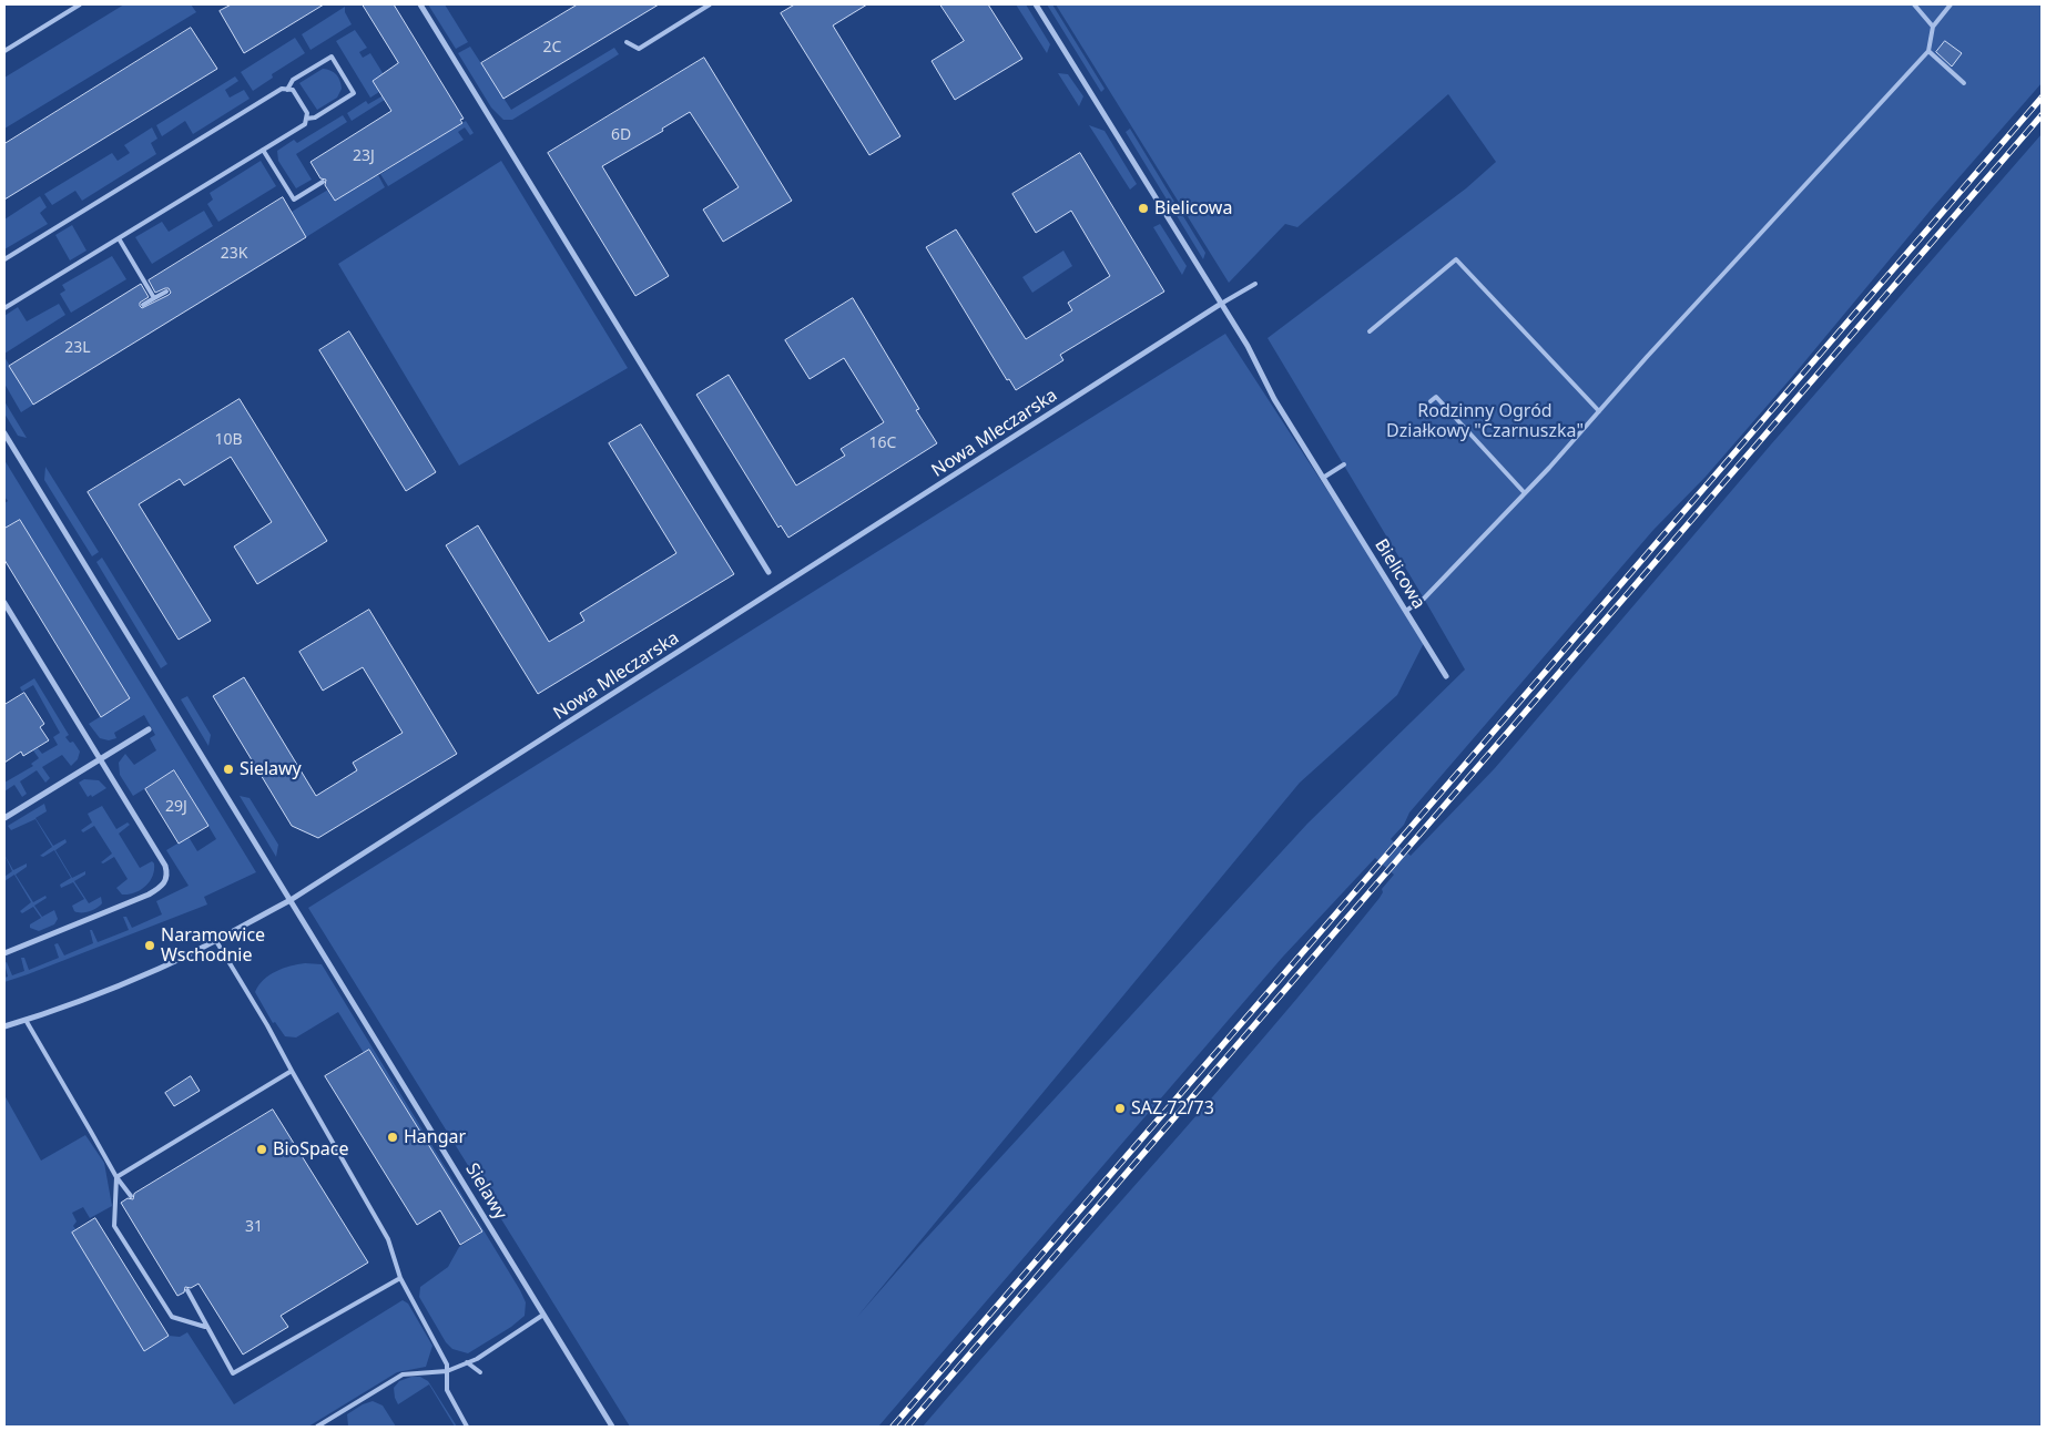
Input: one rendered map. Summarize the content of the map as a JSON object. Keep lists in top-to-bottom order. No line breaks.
{"streets":{"street":["Nowa Mleczarska","Bielicowa","Sielawy"]},"crossings":[["Nowa Mleczarska","Bielicowa"],["Nowa Mleczarska","Sielawy"]],"parks":["Rodzinny Ogród Działkowy \"Czarnuszka\""],"places":["Bielicowa","Sielawy","Naramowice Wschodnie","SAZ 72/73","Hangar","BioSpace"],"house_numbers":["2C","6D","23J","23K","23L","10B","16C","29J","31"]}
